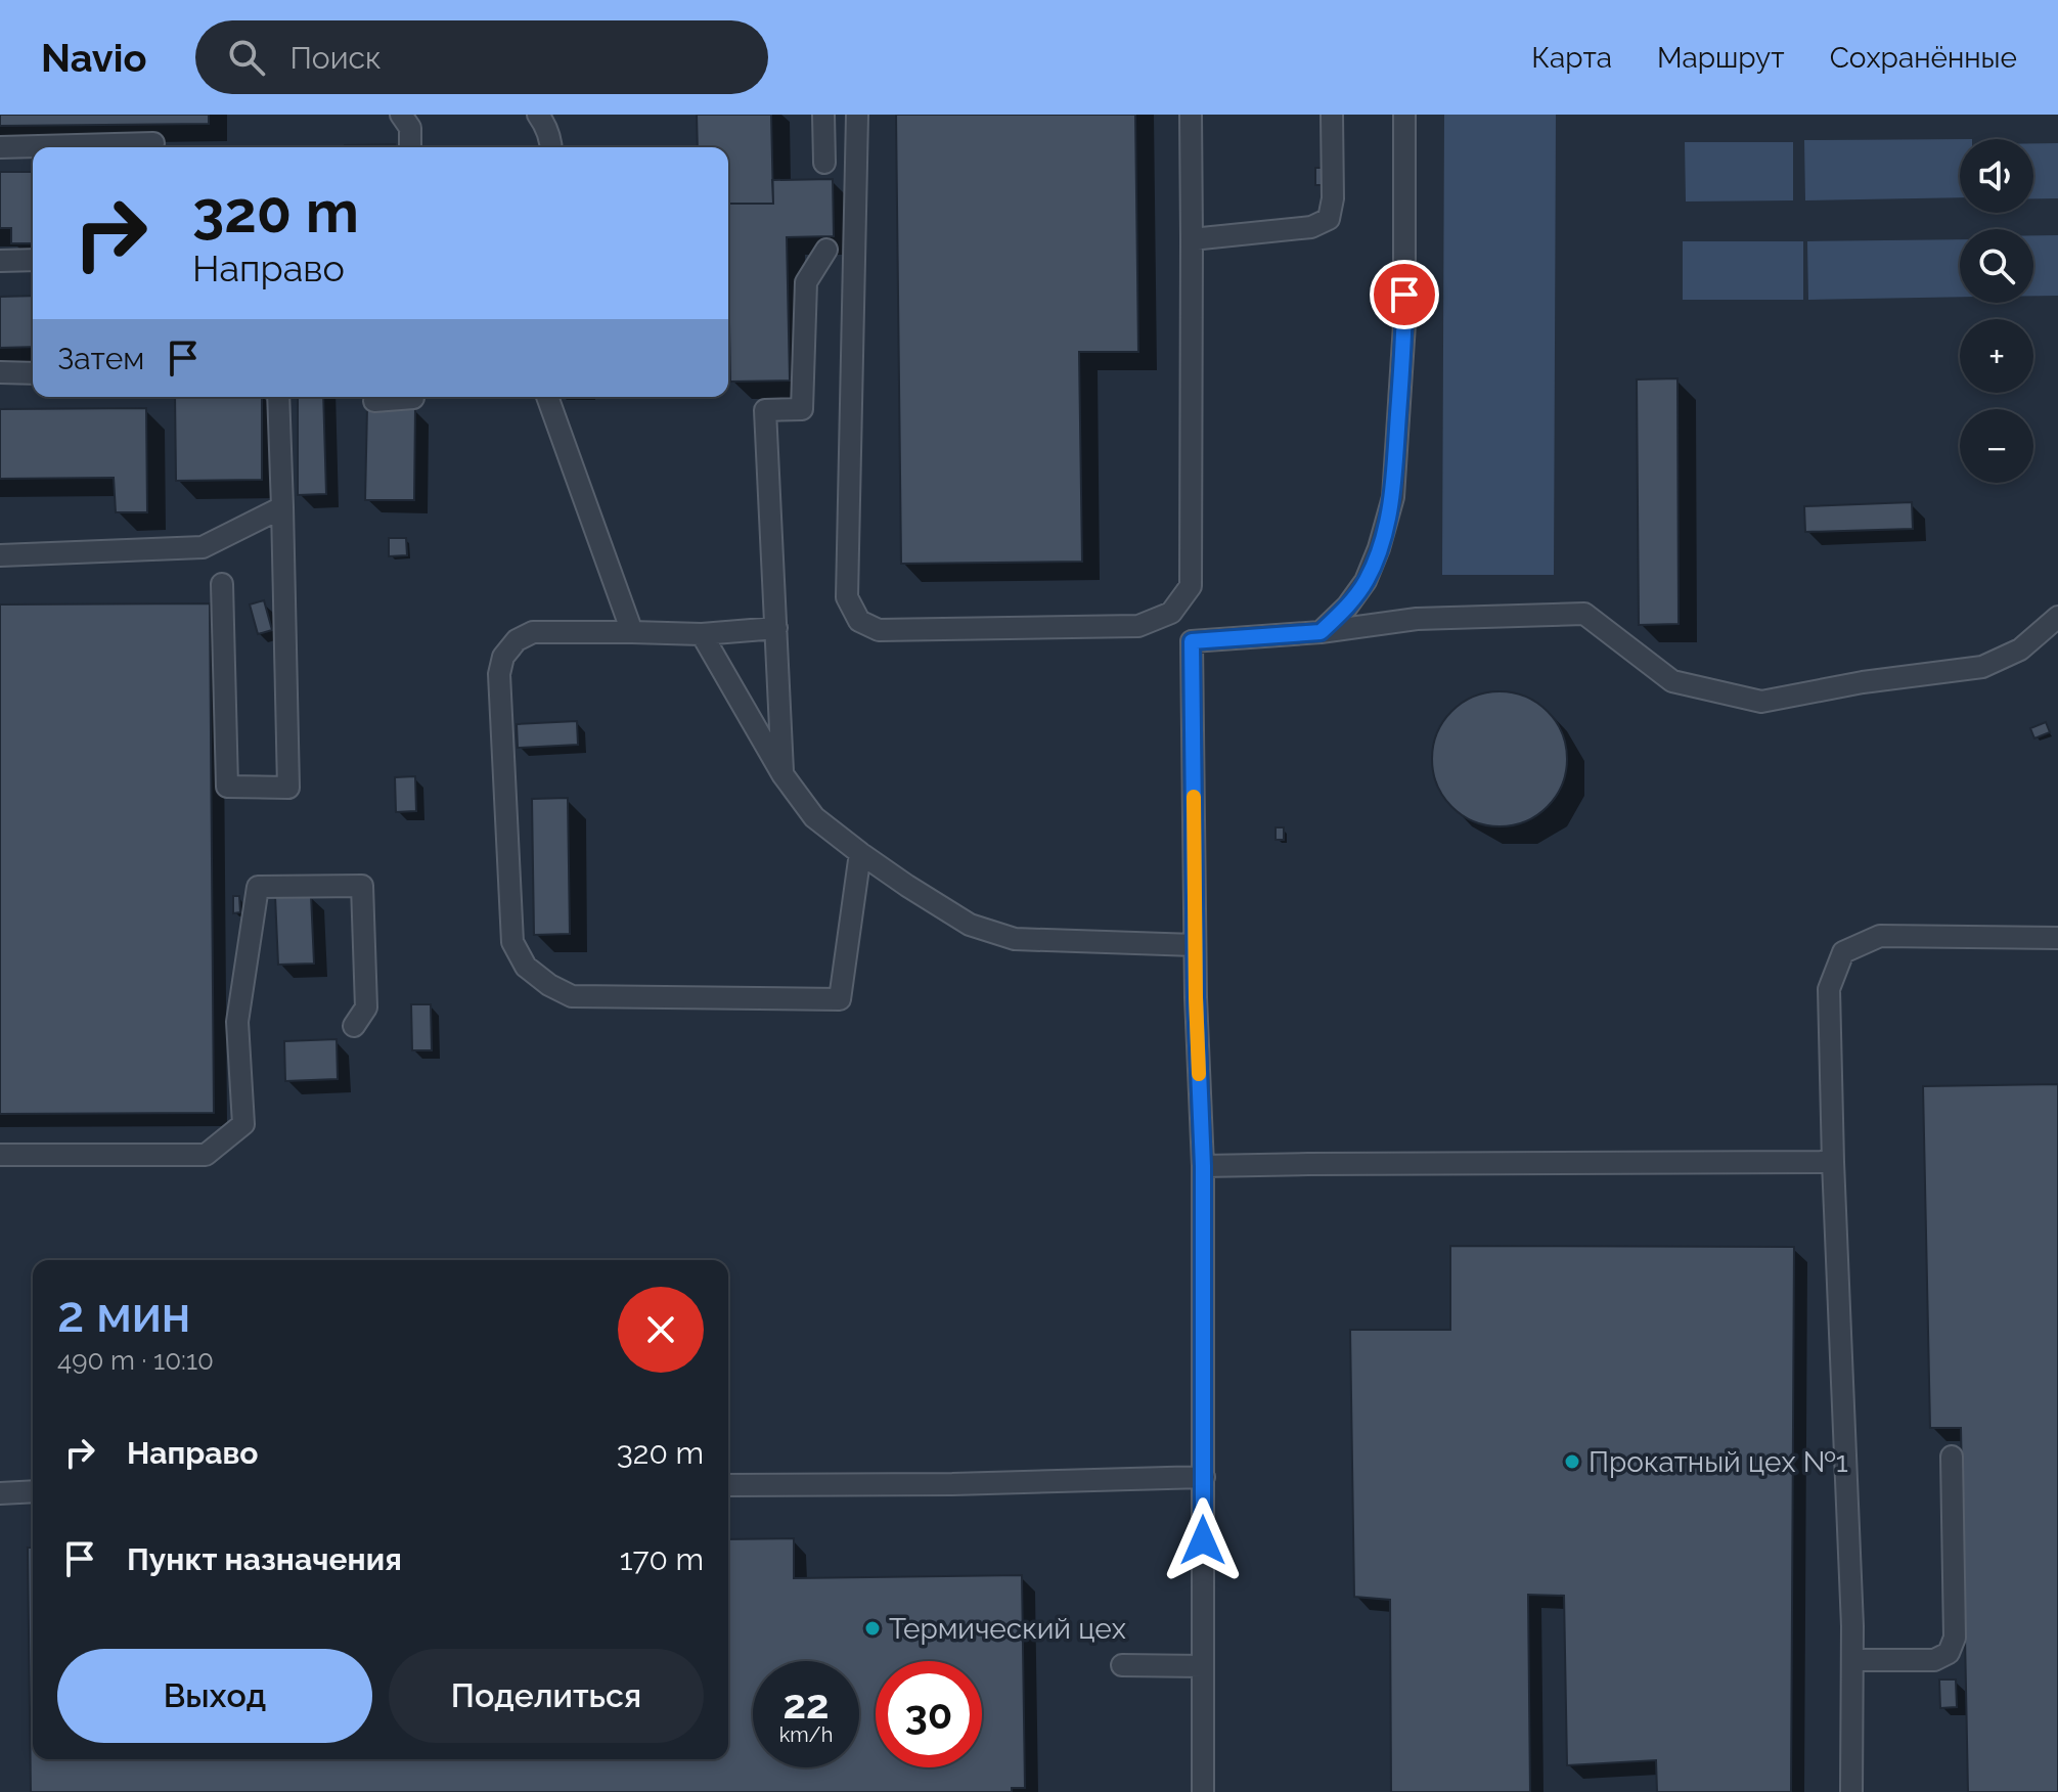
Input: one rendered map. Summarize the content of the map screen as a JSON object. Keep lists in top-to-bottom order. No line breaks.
{"places":["Прокатный цех №1","Термический цех"],"page":{"header":"Navio","search":"Поиск","nav":["Карта","Маршрут","Сохранённые"],"map_buttons":["+","−"],"turn":["320 m","Направо"],"then":"Затем","heading":["2 мин","490 m · 10:10"],"list":[{"name":"Направо","value":"320 m"},{"name":"Пункт назначения","value":"170 m"}],"buttons":["Выход","Поделиться"],"speed":"22 km/h","limit":"30"}}
